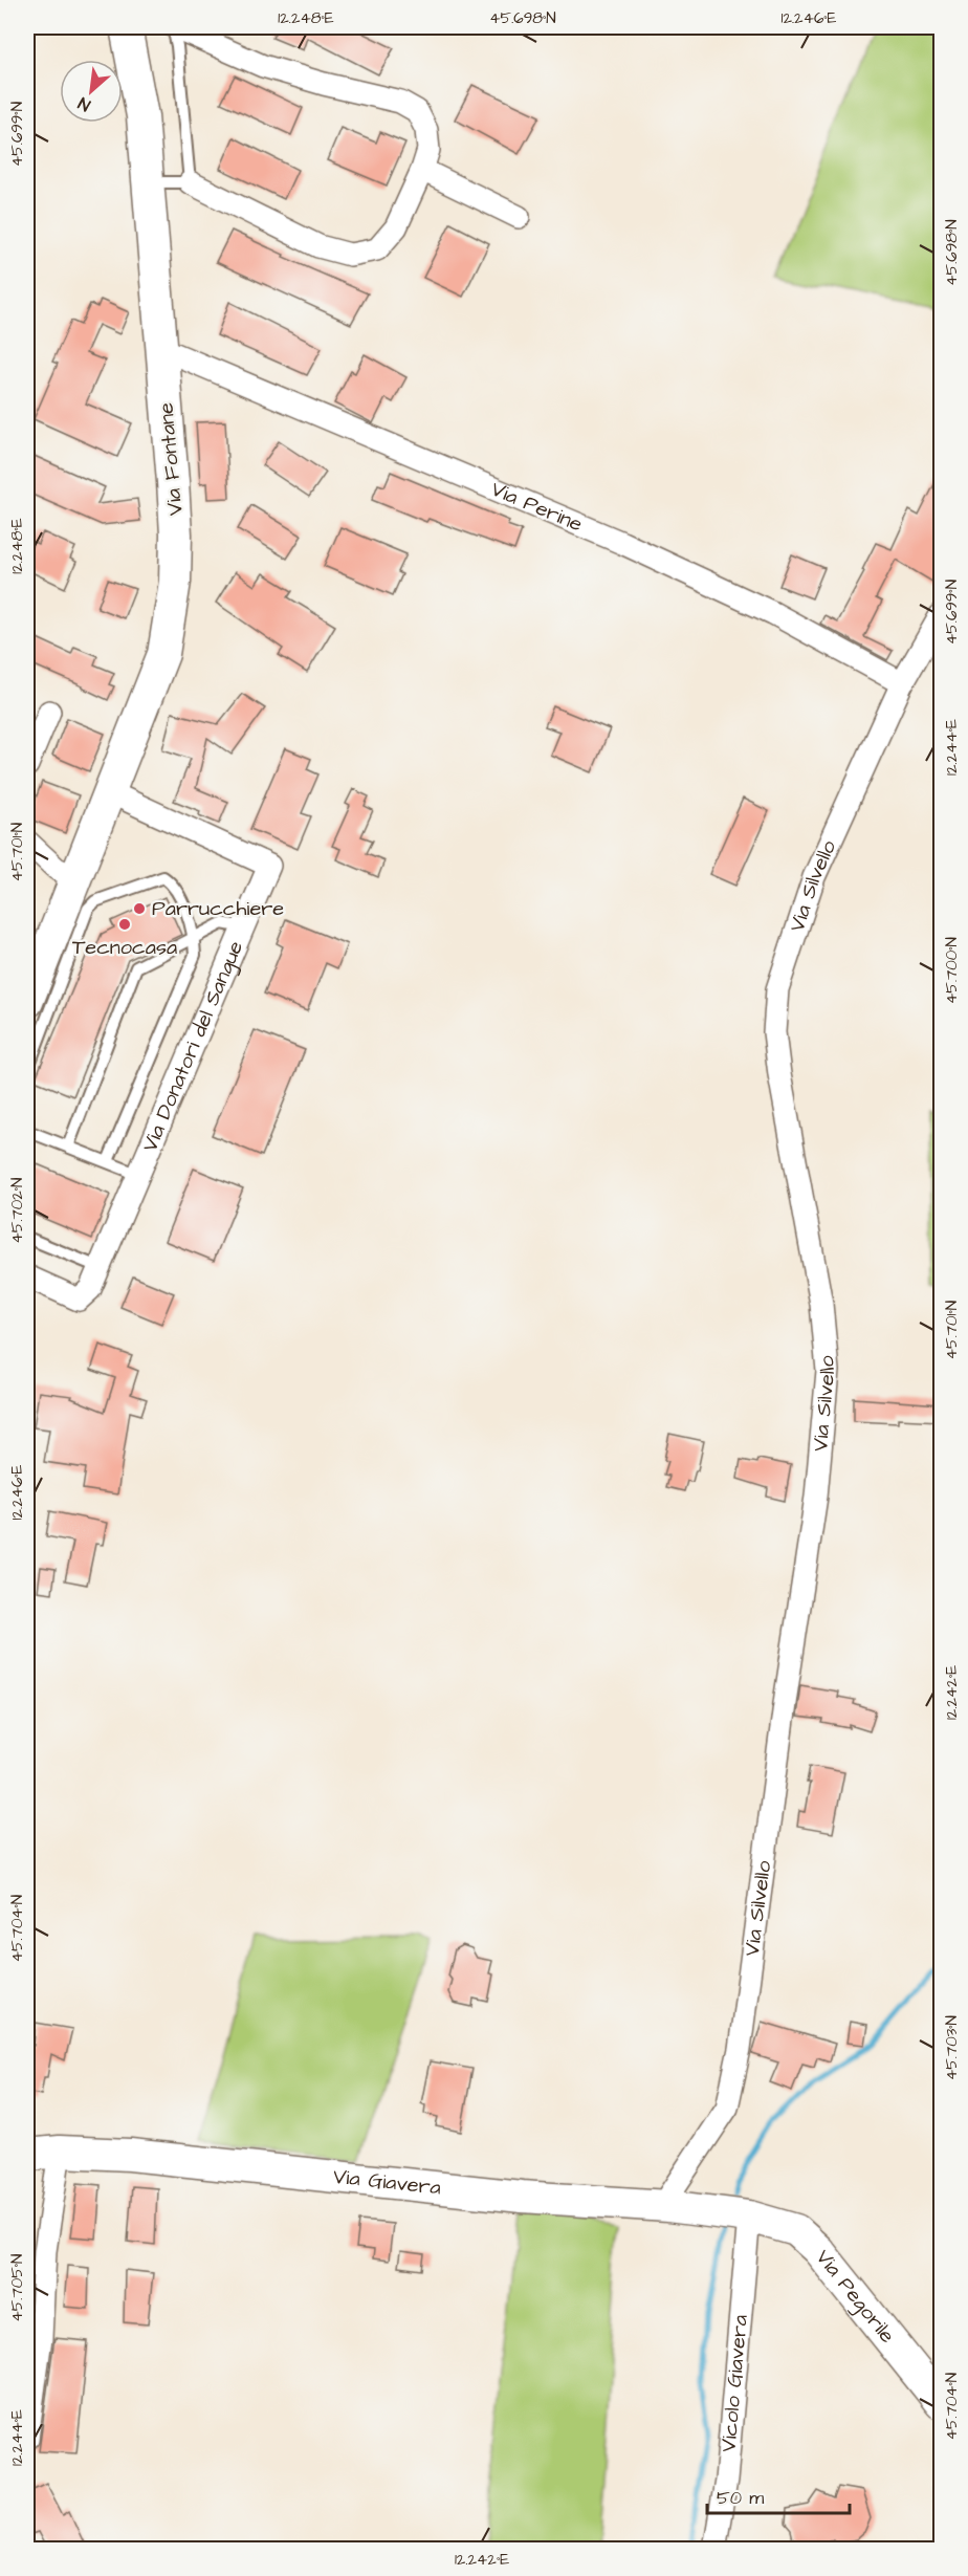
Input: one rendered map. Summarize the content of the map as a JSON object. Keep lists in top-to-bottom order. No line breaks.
{"streets":{"street":["Via Fontane","Via Perine","Via Silvello","Via Donatori del Sangue","Via Giavera","Via Pegorile","Vicolo Giavera"]},"crossings":[["Via Fontane","Via Perine"],["Via Fontane","Via Donatori del Sangue"],["Via Perine","Via Silvello"],["Via Silvello","Via Giavera"],["Via Giavera","Via Pegorile"],["Via Giavera","Vicolo Giavera"],["Via Pegorile","Vicolo Giavera"]],"places":["Parrucchiere","Tecnocasa"],"scale_bar":"50 m","north":"bottom left","coordinates":["12.248°E","45.698°N","12.246°E","45.699°N","12.244°E","45.701°N","45.700°N","45.702°N","12.242°E","45.704°N","45.703°N","45.705°N"]}
